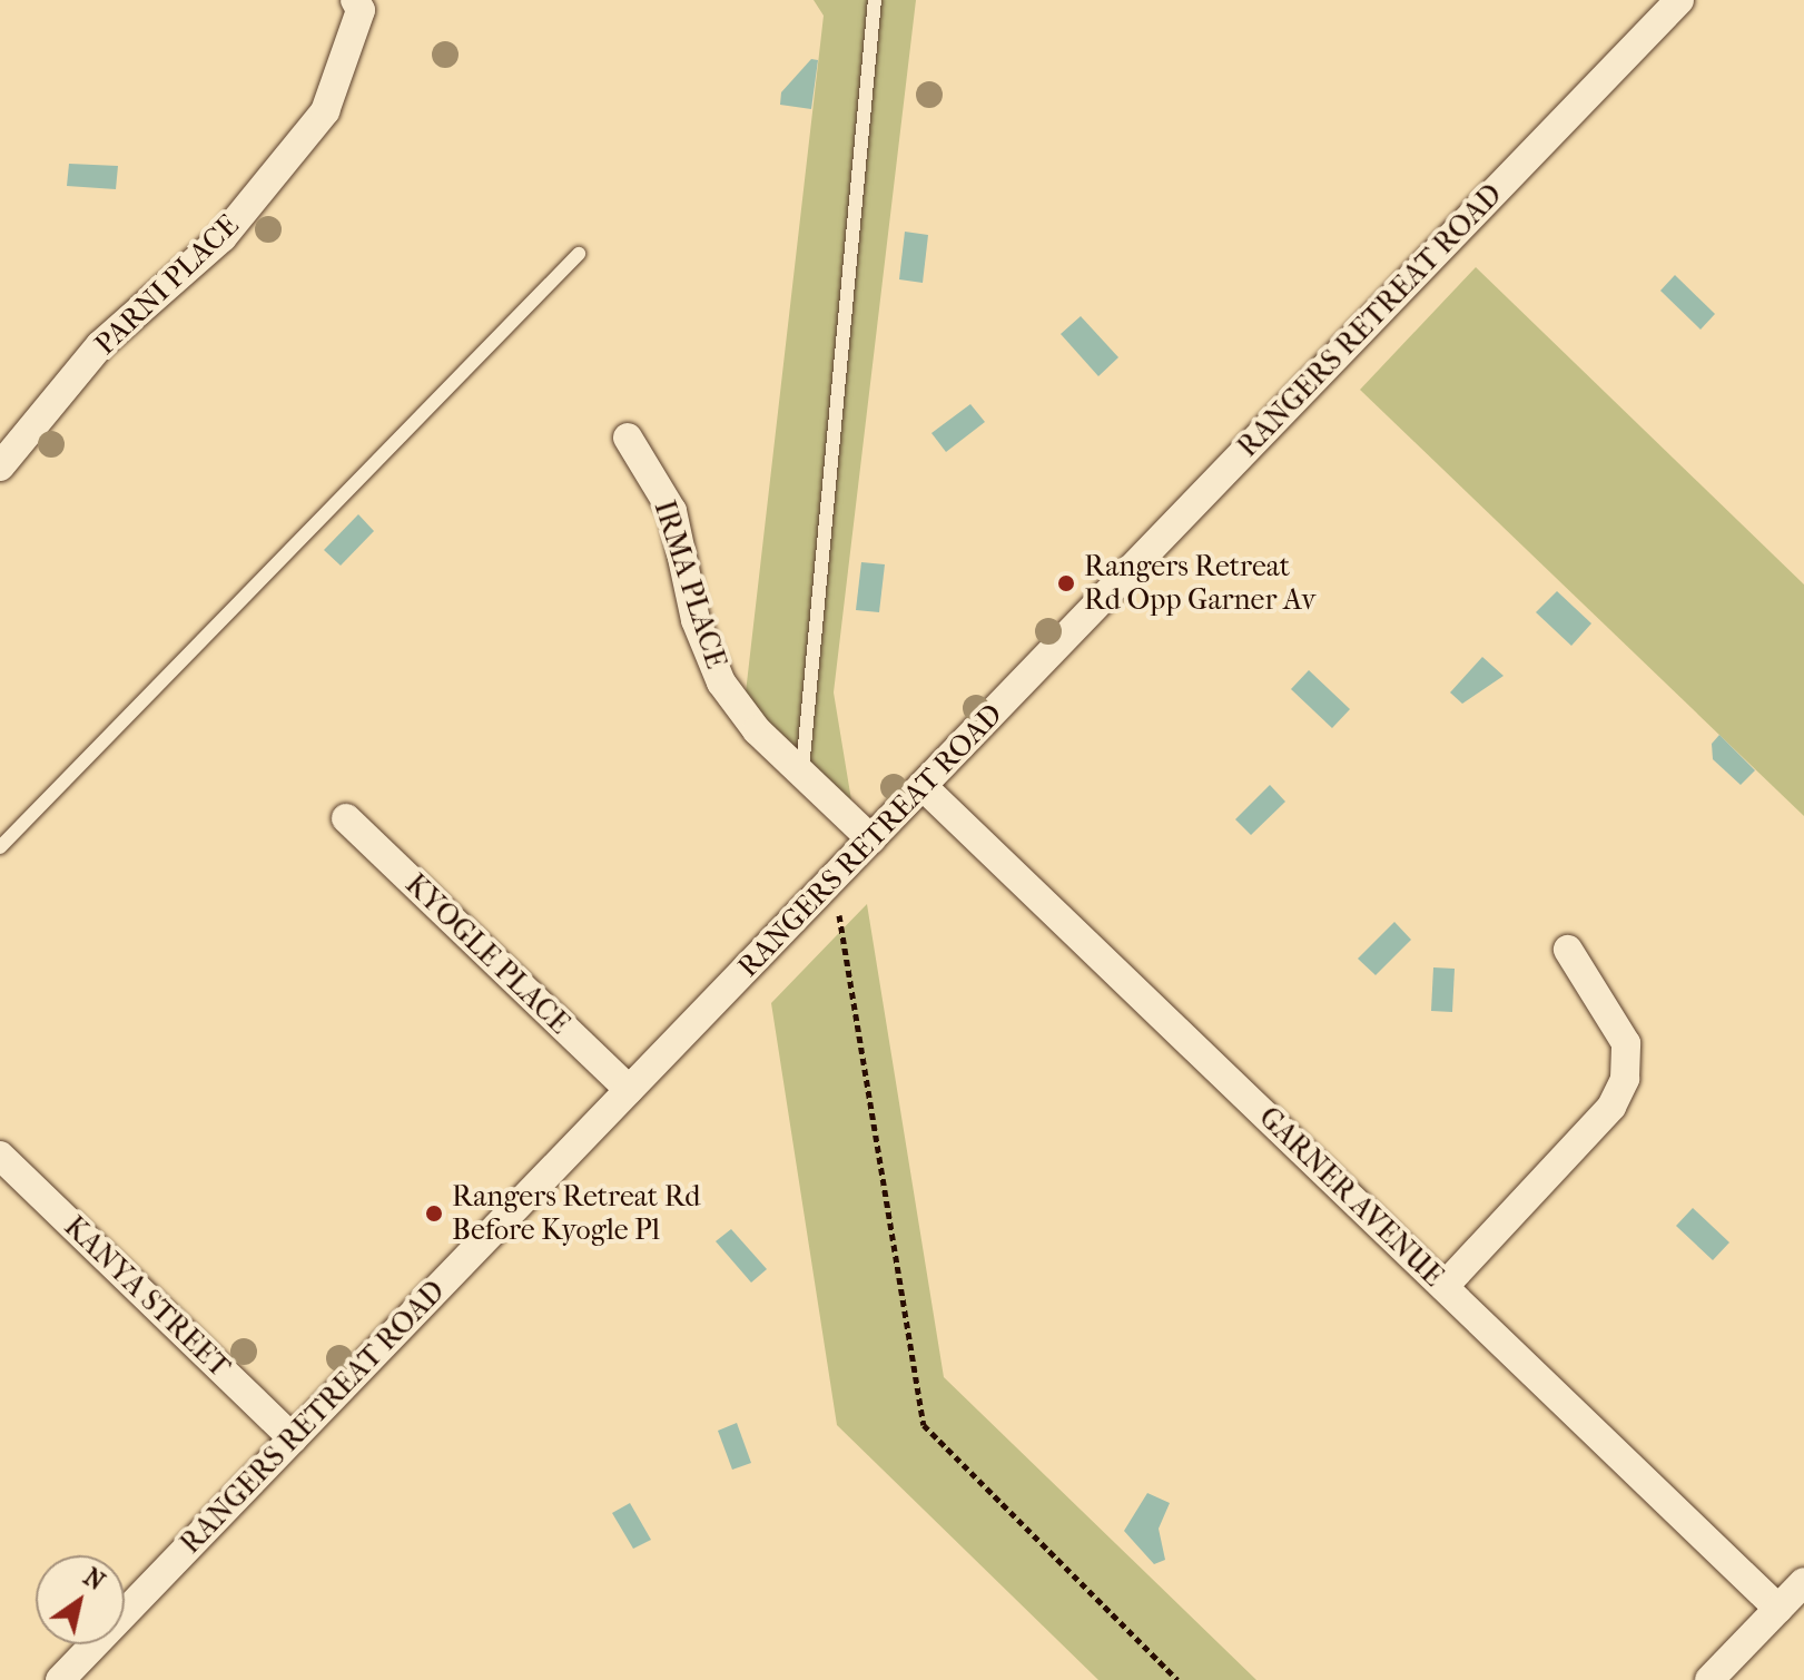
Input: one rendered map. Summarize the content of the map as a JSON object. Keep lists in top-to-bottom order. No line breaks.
{"streets":{"street":["PARNI PLACE","RANGERS RETREAT ROAD","IRMA PLACE","KYOGLE PLACE","GARNER AVENUE","KANYA STREET"]},"crossings":[["RANGERS RETREAT ROAD","IRMA PLACE"],["RANGERS RETREAT ROAD","KYOGLE PLACE"],["RANGERS RETREAT ROAD","GARNER AVENUE"],["RANGERS RETREAT ROAD","KANYA STREET"]],"places":["Rangers Retreat Rd Opp Garner Av","Rangers Retreat Rd Before Kyogle Pl"],"north":"top right"}
